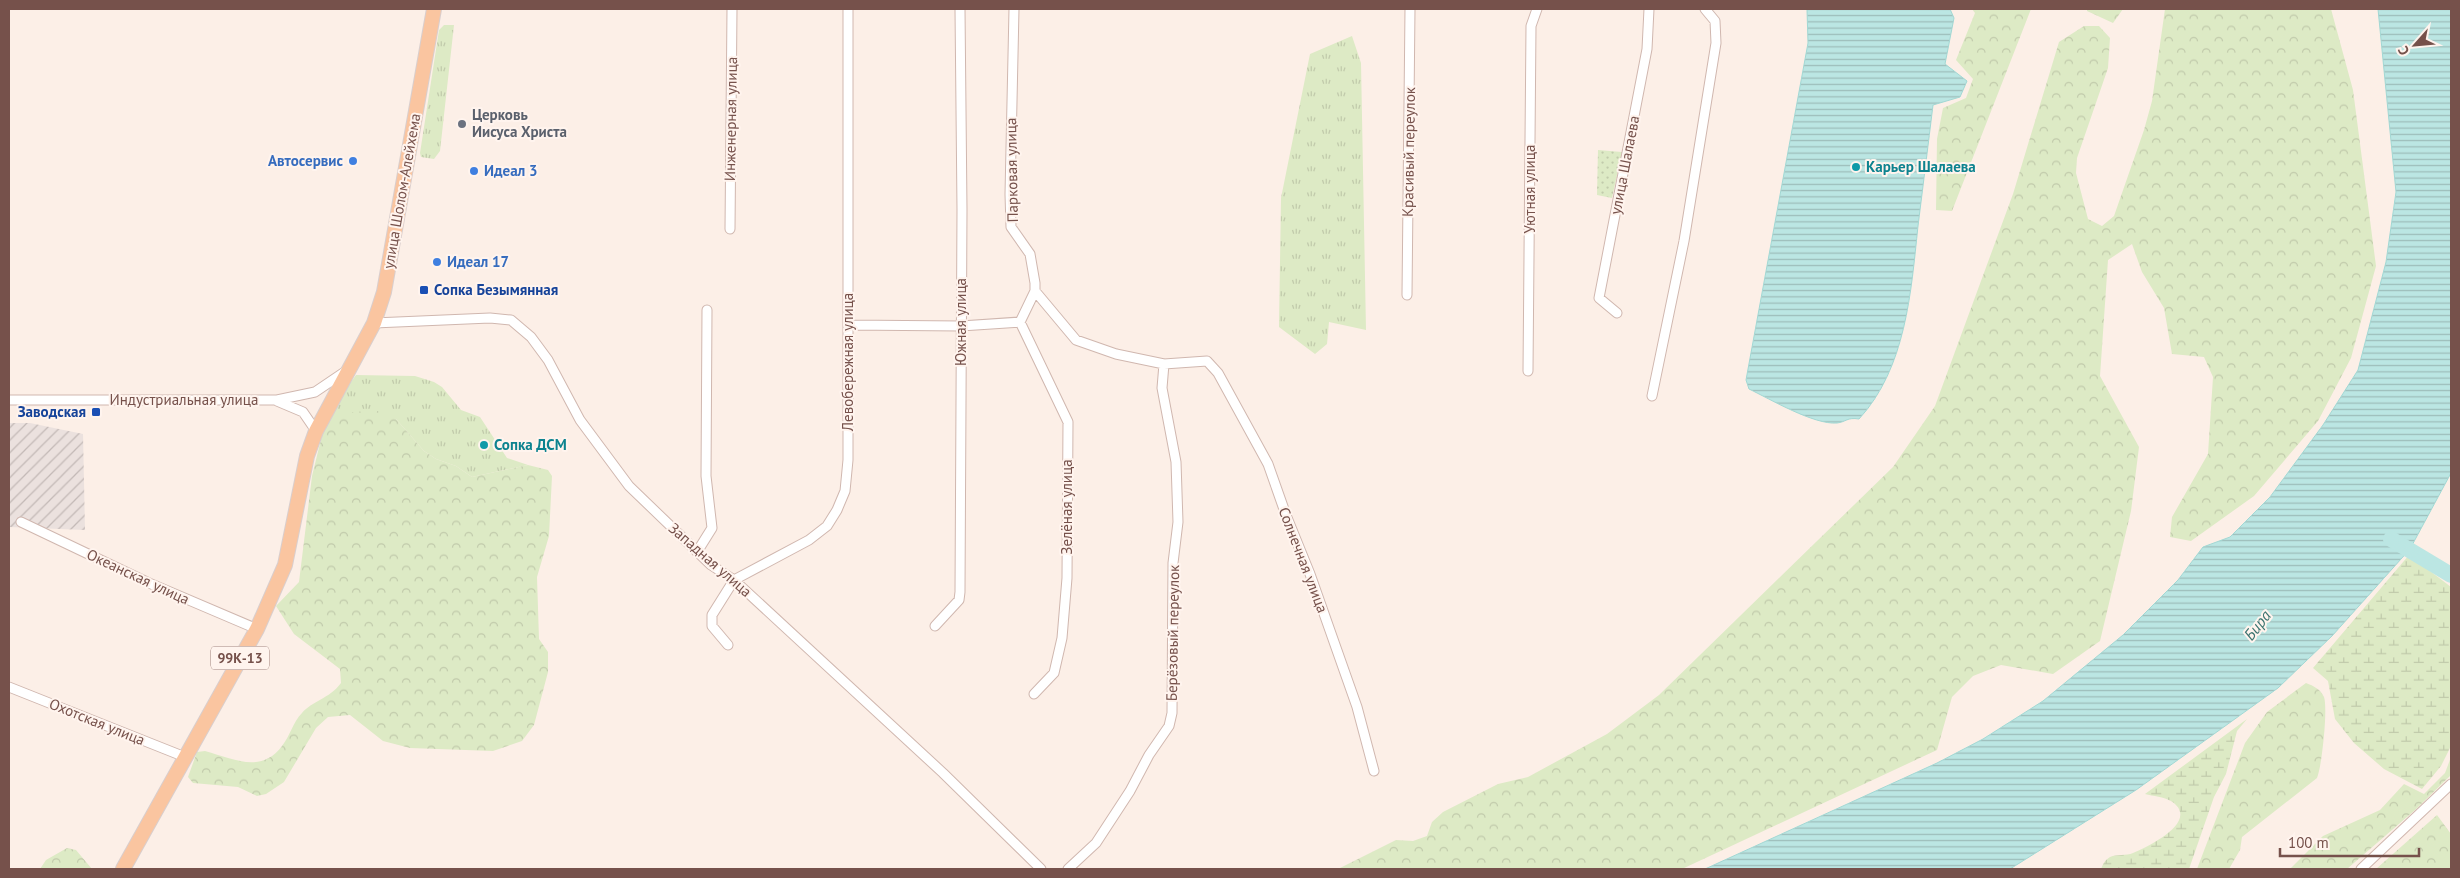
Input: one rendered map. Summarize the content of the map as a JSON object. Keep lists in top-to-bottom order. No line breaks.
{"streets":{"main road":["улица Шолом-Алейхема","99К-13"],"street":["Инженерная улица","Красивый переулок","улица Шалаева","Парковая улица","Уютная улица","Южная улица","Левобережная улица","Индустриальная улица","Зелёная улица","Западная улица","Солнечная улица","Океанская улица","Берёзовый переулок","Охотская улица"]},"crossings":[["улица Шолом-Алейхема","Индустриальная улица"],["улица Шолом-Алейхема","Западная улица"],["улица Шолом-Алейхема","99К-13"],["Левобережная улица","Западная улица"],["Индустриальная улица","99К-13"],["Солнечная улица","Берёзовый переулок"],["Океанская улица","99К-13"],["99К-13","Охотская улица"]],"water":["Бира"],"places":{"other":["Церковь Иисуса Христа","Автосервис","Карьер Шалаева","Идеал 3","Идеал 17","Сопка ДСМ"],"transit":["Сопка Безымянная","Заводская"]},"scale_bar":"100 m","north":"bottom left"}
